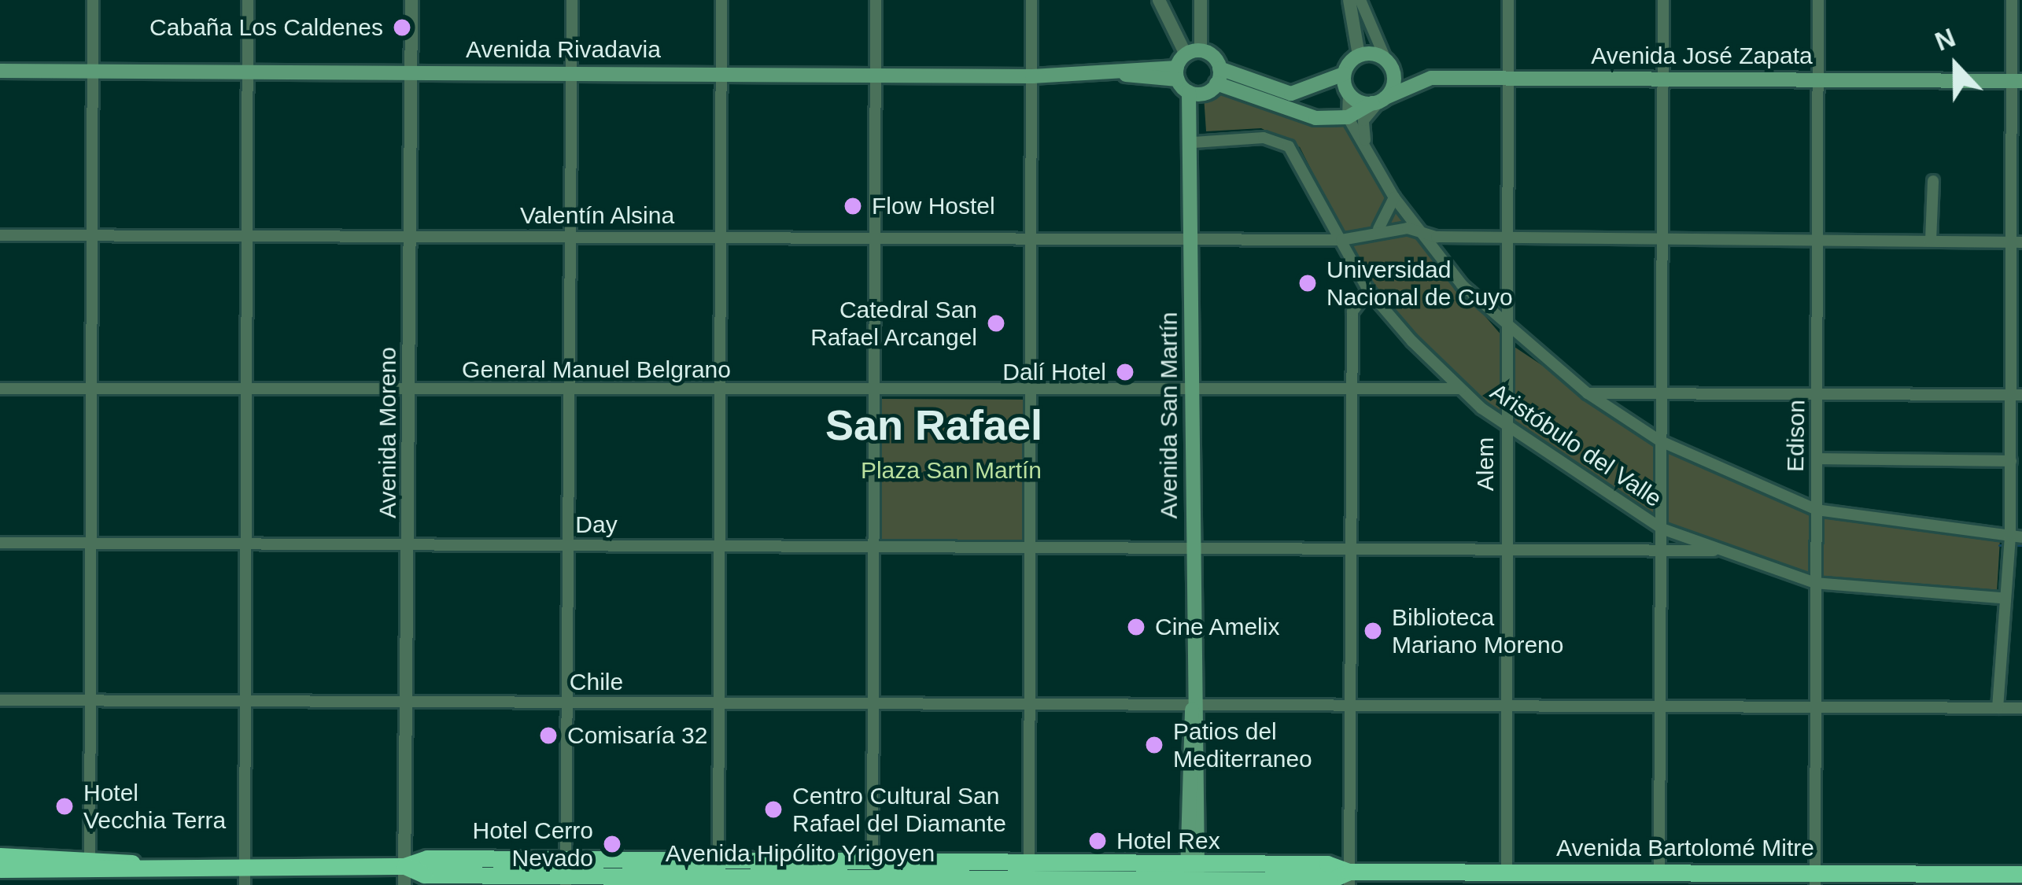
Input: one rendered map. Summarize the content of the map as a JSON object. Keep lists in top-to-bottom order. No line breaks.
{"streets":{"highway":["Avenida Bartolomé Mitre","Avenida Hipólito Yrigoyen"],"main road":["Avenida Rivadavia","Avenida José Zapata","Avenida San Martín"],"street":["Valentín Alsina","General Manuel Belgrano","Avenida Moreno","Edison","Aristóbulo del Valle","Alem","Day","Chile"]},"crossings":[["Avenida Rivadavia","Avenida Moreno"],["Avenida José Zapata","Edison"],["Avenida José Zapata","Alem"],["Valentín Alsina","Avenida San Martín"],["Valentín Alsina","Avenida Moreno"],["Valentín Alsina","Aristóbulo del Valle"],["General Manuel Belgrano","Avenida San Martín"],["General Manuel Belgrano","Avenida Moreno"],["General Manuel Belgrano","Aristóbulo del Valle"],["Avenida San Martín","Aristóbulo del Valle"],["Avenida San Martín","Day"],["Avenida San Martín","Chile"],["Avenida San Martín","Avenida Bartolomé Mitre"],["Avenida San Martín","Avenida Hipólito Yrigoyen"],["Avenida Moreno","Day"],["Avenida Moreno","Chile"],["Avenida Moreno","Avenida Hipólito Yrigoyen"],["Edison","Aristóbulo del Valle"],["Edison","Chile"],["Edison","Avenida Bartolomé Mitre"],["Aristóbulo del Valle","Alem"],["Aristóbulo del Valle","Day"],["Alem","Day"],["Alem","Chile"],["Alem","Avenida Bartolomé Mitre"],["Avenida Bartolomé Mitre","Avenida Hipólito Yrigoyen"]],"districts":["San Rafael"],"parks":["Plaza San Martín"],"places":["Cabaña Los Caldenes","Flow Hostel","Universidad Nacional de Cuyo","Catedral San Rafael Arcangel","Dalí Hotel","Cine Amelix","Biblioteca Mariano Moreno","Comisaría 32","Patios del Mediterraneo","Hotel Vecchia Terra","Centro Cultural San Rafael del Diamante","Hotel Rex","Hotel Cerro Nevado"],"north":"top"}
